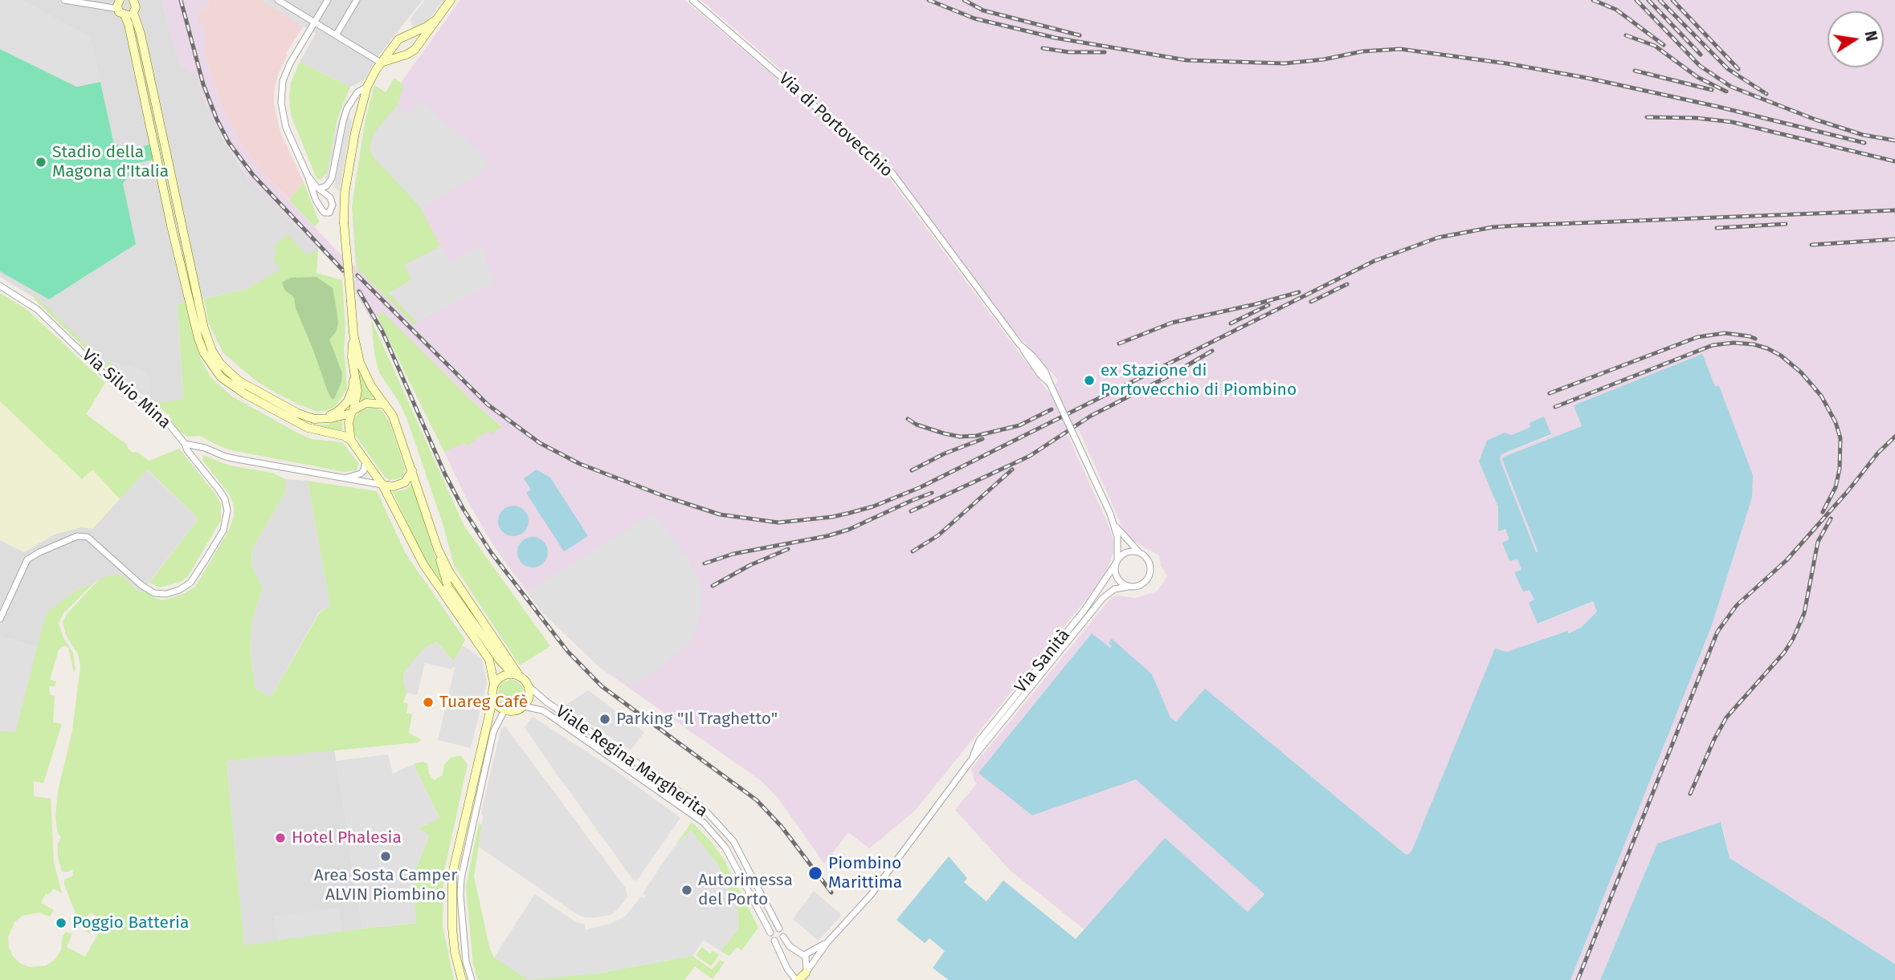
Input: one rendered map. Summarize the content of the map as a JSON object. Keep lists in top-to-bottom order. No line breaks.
{"streets":{"street":["Via di Portovecchio","Via Silvio Mina","Via Sanità","Viale Regina Margherita"]},"crossings":[["Via di Portovecchio","Via Sanità"]],"places":["Stadio della Magona d'Italia","ex Stazione di Portovecchio di Piombino","Tuareg Cafè","Parking \"Il Traghetto\"","Hotel Phalesia","Area Sosta Camper ALVIN Piombino","Piombino Marittima","Autorimessa del Porto","Poggio Batteria"],"north":"right"}
